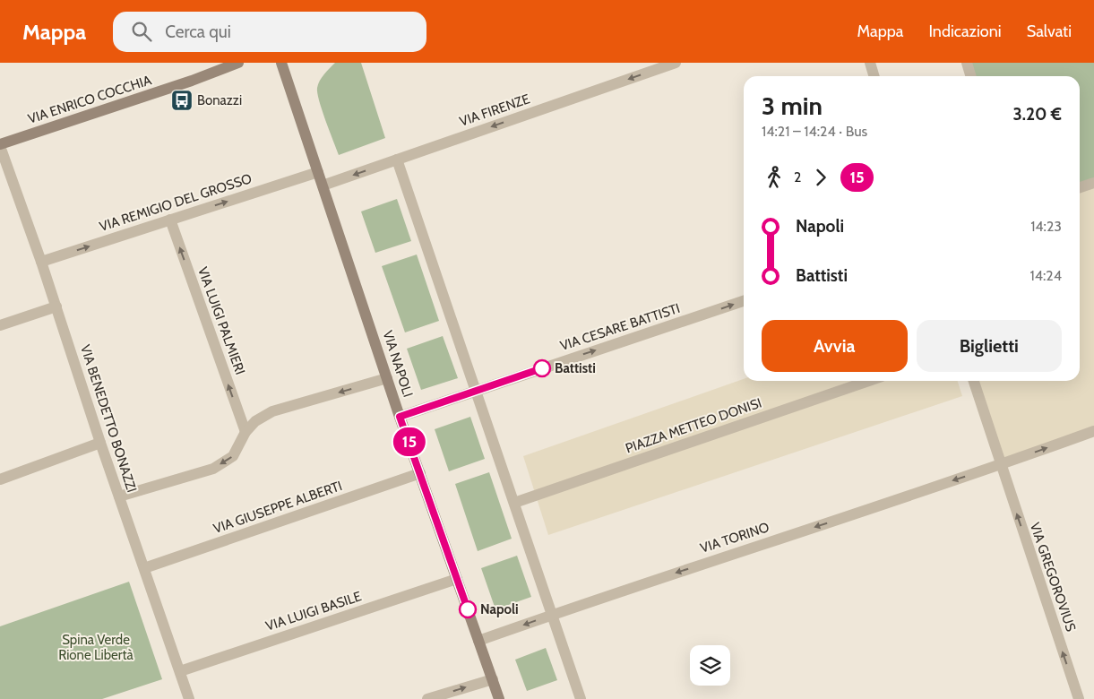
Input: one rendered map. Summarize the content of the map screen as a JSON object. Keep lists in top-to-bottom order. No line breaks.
{"streets":{"street":["VIA ENRICO COCCHIA","VIA FIRENZE","VIA REMIGIO DEL GROSSO","VIA LUIGI PALMIERI","VIA CESARE BATTISTI","VIA NAPOLI","VIA BENEDETTO BONAZZI","PIAZZA METTEO DONISI","VIA GIUSEPPE ALBERTI","VIA TORINO","VIA GREGOROVIUS","VIA LUIGI BASILE"]},"crossings":[["VIA ENRICO COCCHIA","VIA BENEDETTO BONAZZI"],["VIA FIRENZE","VIA NAPOLI"],["VIA REMIGIO DEL GROSSO","VIA LUIGI PALMIERI"],["VIA REMIGIO DEL GROSSO","VIA NAPOLI"],["VIA REMIGIO DEL GROSSO","VIA BENEDETTO BONAZZI"],["VIA CESARE BATTISTI","VIA NAPOLI"],["VIA NAPOLI","VIA GIUSEPPE ALBERTI"],["VIA NAPOLI","VIA TORINO"],["VIA NAPOLI","VIA LUIGI BASILE"],["VIA BENEDETTO BONAZZI","VIA GIUSEPPE ALBERTI"],["VIA BENEDETTO BONAZZI","VIA LUIGI BASILE"],["VIA TORINO","VIA GREGOROVIUS"]],"one_way":["VIA FIRENZE","VIA REMIGIO DEL GROSSO","VIA LUIGI PALMIERI","VIA CESARE BATTISTI","VIA GREGOROVIUS"],"parks":["Spina Verde Rione Libertà"],"places":{"bus stop":["Bonazzi"],"other":["Battisti","Napoli"]},"lines":["bus line 15"],"page":{"header":"Mappa","search":"Cerca qui","nav":["Mappa","Indicazioni","Salvati"],"on_map":"15","heading":["3 min","14:21 – 14:24 · Bus","3.20 €"],"legs":["2","15"],"list":[{"name":"Napoli","value":"14:23"},{"name":"Battisti","value":"14:24"}],"buttons":["Avvia","Biglietti"]}}
